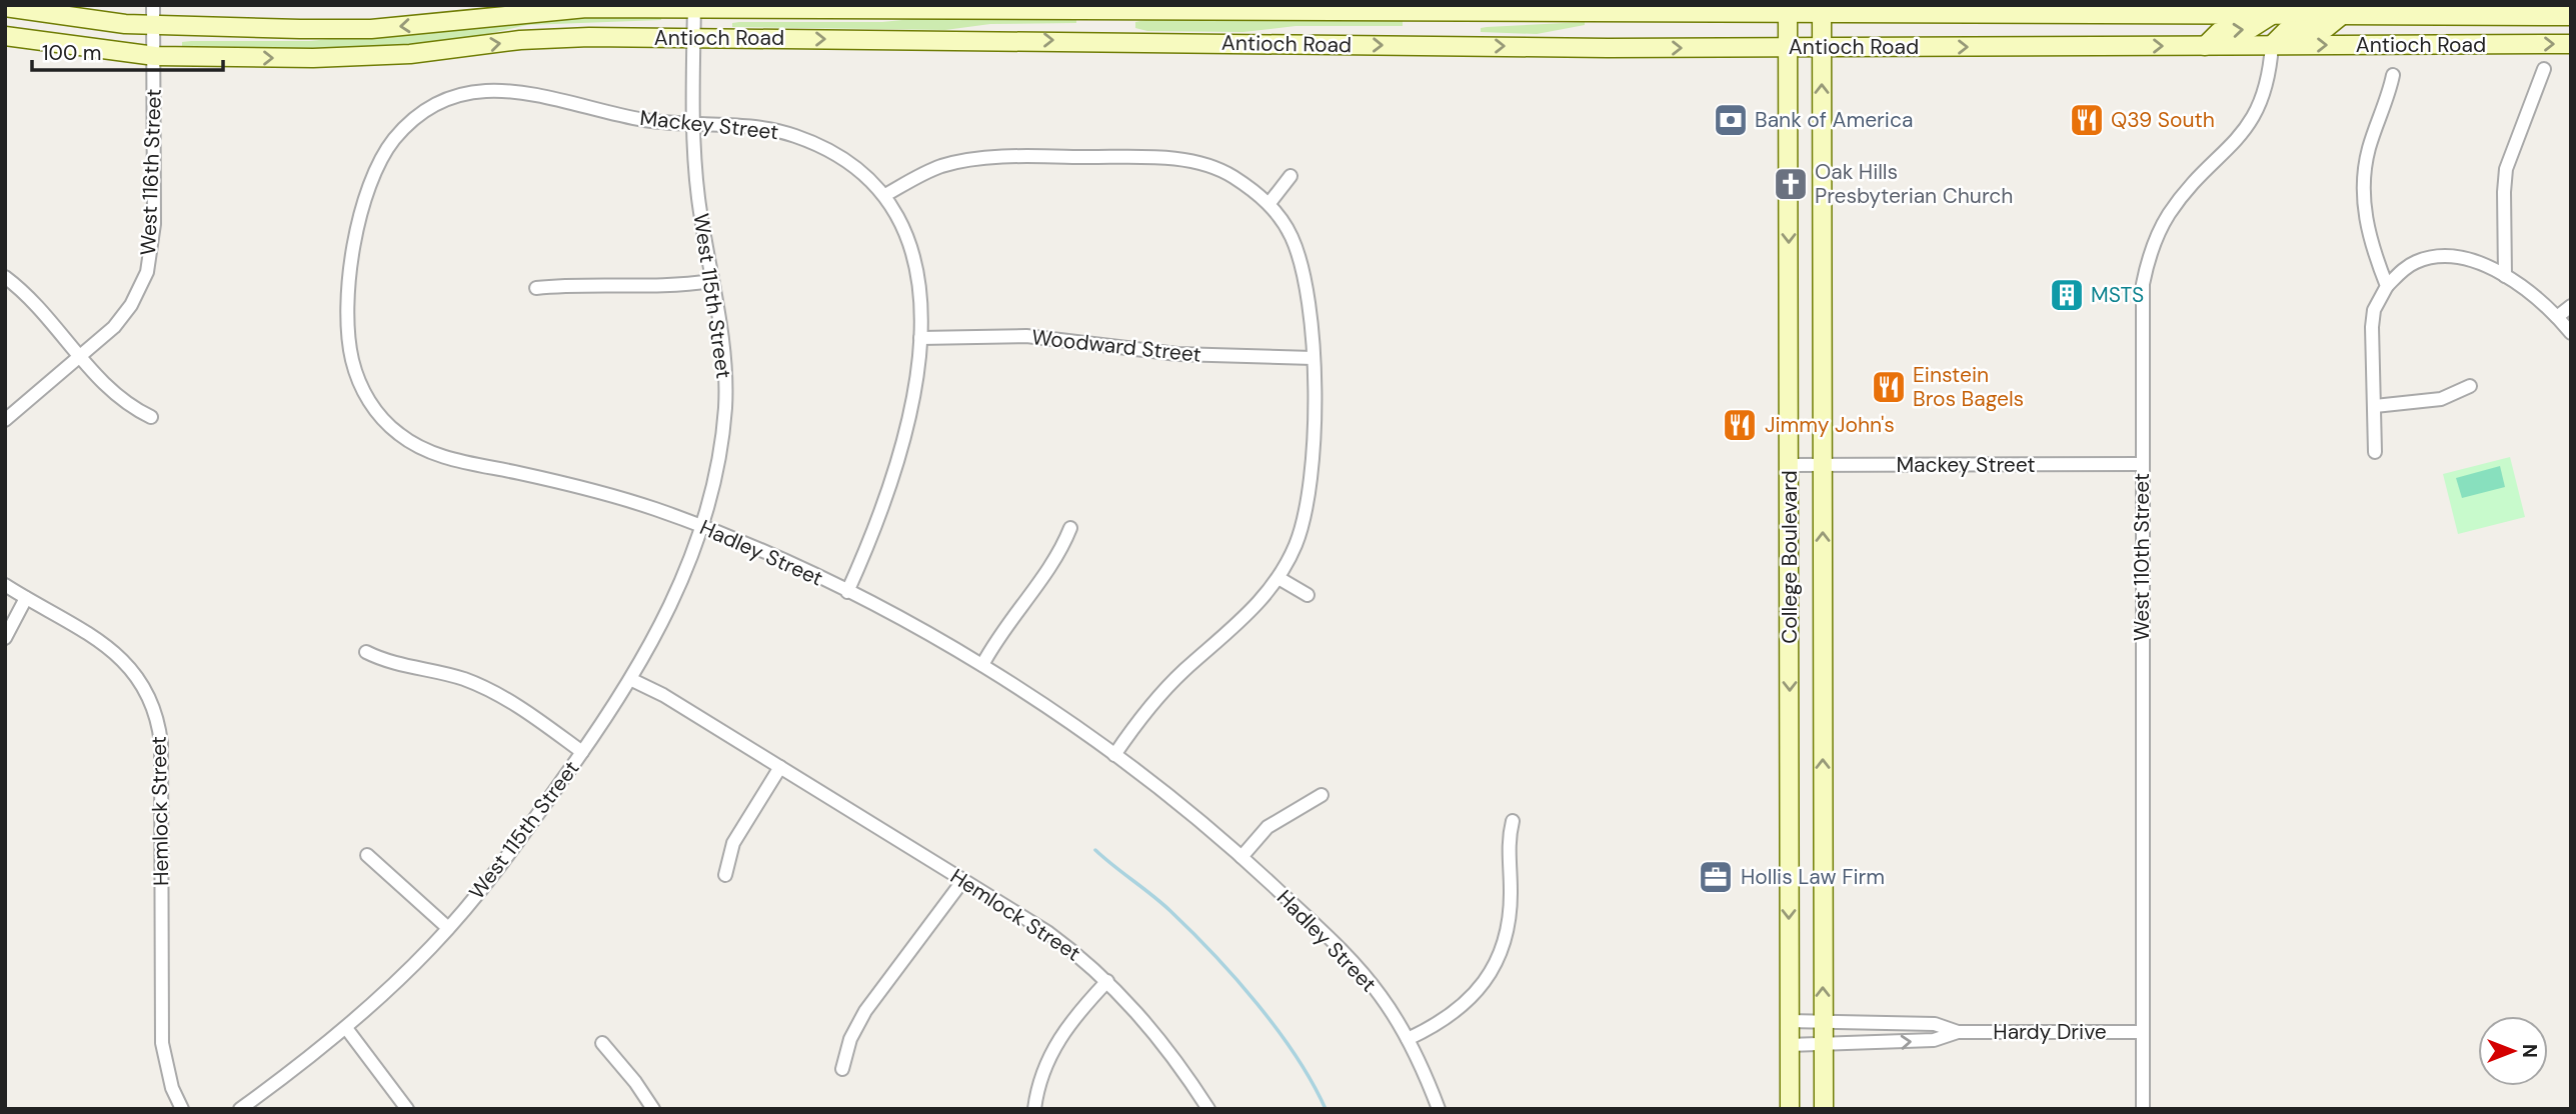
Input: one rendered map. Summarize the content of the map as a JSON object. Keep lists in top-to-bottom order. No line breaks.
{"streets":{"main road":["Antioch Road","College Boulevard"],"street":["Mackey Street","West 116th Street","West 115th Street","Woodward Street","Hadley Street","West 110th Street","Hemlock Street","Hardy Drive"]},"crossings":[["Antioch Road","West 116th Street"],["Antioch Road","West 115th Street"],["Antioch Road","College Boulevard"],["Antioch Road","West 110th Street"],["Mackey Street","West 115th Street"],["Mackey Street","Woodward Street"],["Mackey Street","Hadley Street"],["Mackey Street","College Boulevard"],["Mackey Street","West 110th Street"],["West 115th Street","Hadley Street"],["West 115th Street","Hemlock Street"],["College Boulevard","Hardy Drive"],["West 110th Street","Hardy Drive"]],"places":{"bank":["Bank of America"],"restaurant":["Q39 South","Einstein Bros Bagels","Jimmy John's"],"church":["Oak Hills Presbyterian Church"],"building":["MSTS"],"office":["Hollis Law Firm"]},"scale_bar":"100 m","north":"right"}
